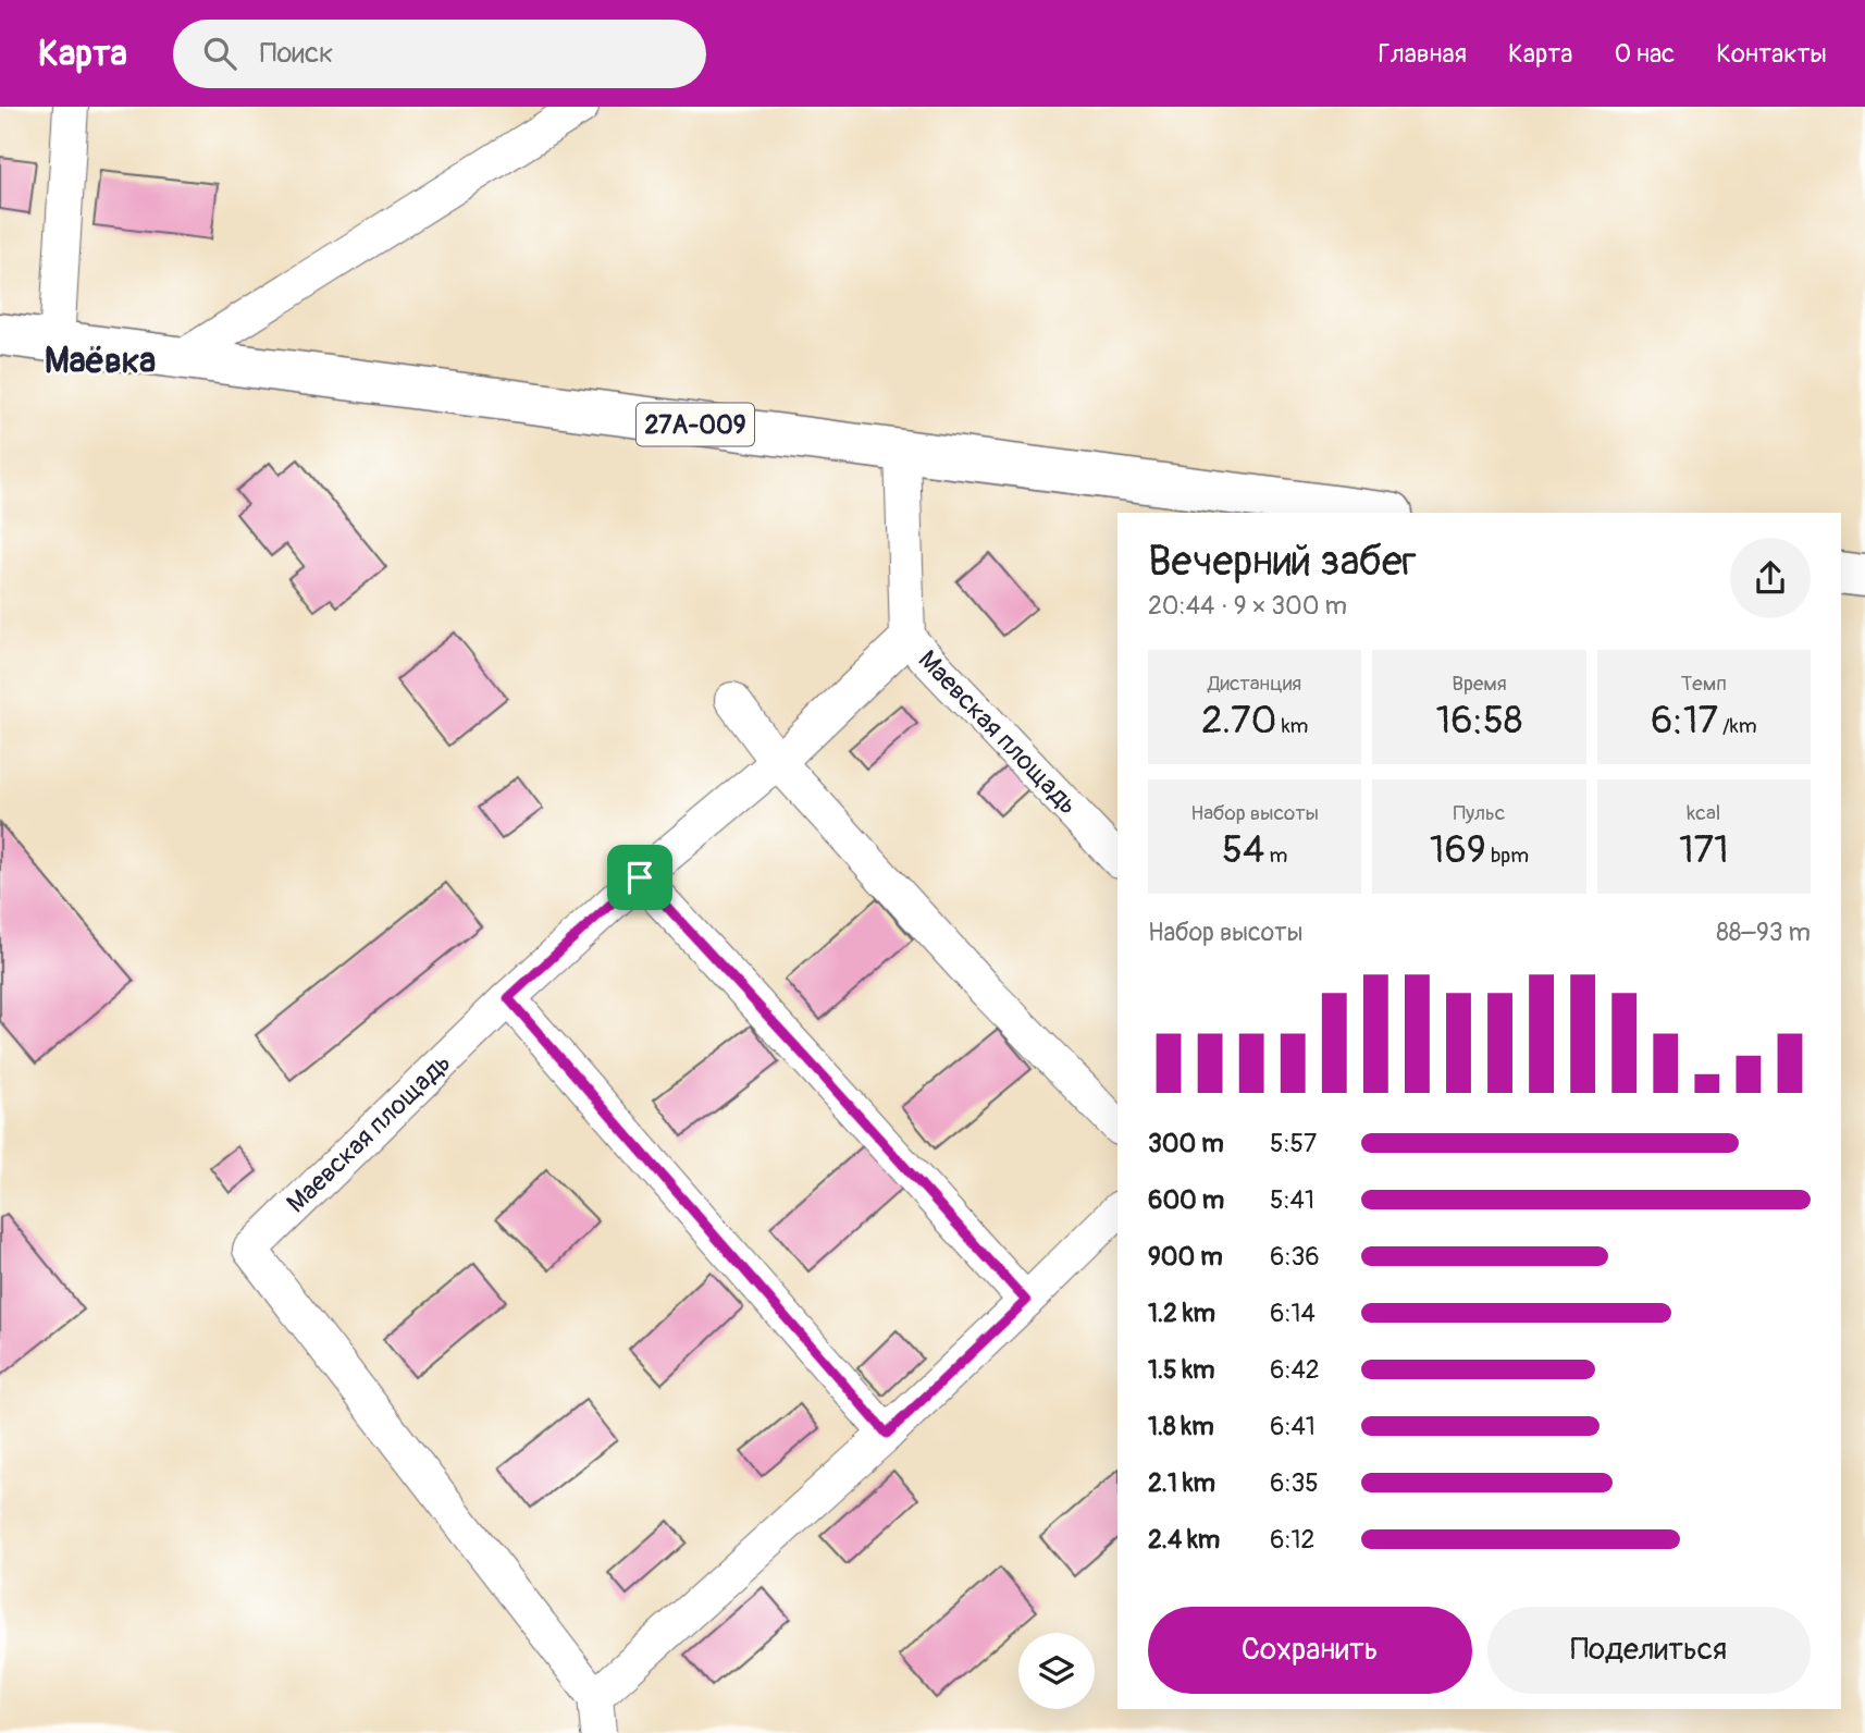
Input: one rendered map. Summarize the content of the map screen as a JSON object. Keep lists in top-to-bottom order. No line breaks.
{"streets":{"main road":["27А-009"],"street":["Маевская площадь"]},"crossings":[["27А-009","Маевская площадь"]],"districts":["Маёвка"],"page":{"header":"Карта","search":"Поиск","nav":["Главная","Карта","О нас","Контакты"],"heading":["Вечерний забег","20:44 · 9 × 300 m"],"stats":[["Дистанция","2.70 km"],["Время","16:58"],["Темп","6:17 /km"],["Набор высоты","54 m"],["Пульс","169 bpm"],["kcal","171"]],"chart":["Набор высоты","88–93 m"],"list":[{"name":"300 m","note":"5:57"},{"name":"600 m","note":"5:41"},{"name":"900 m","note":"6:36"},{"name":"1.2 km","note":"6:14"},{"name":"1.5 km","note":"6:42"},{"name":"1.8 km","note":"6:41"},{"name":"2.1 km","note":"6:35"},{"name":"2.4 km","note":"6:12"}],"buttons":["Сохранить","Поделиться"]}}
